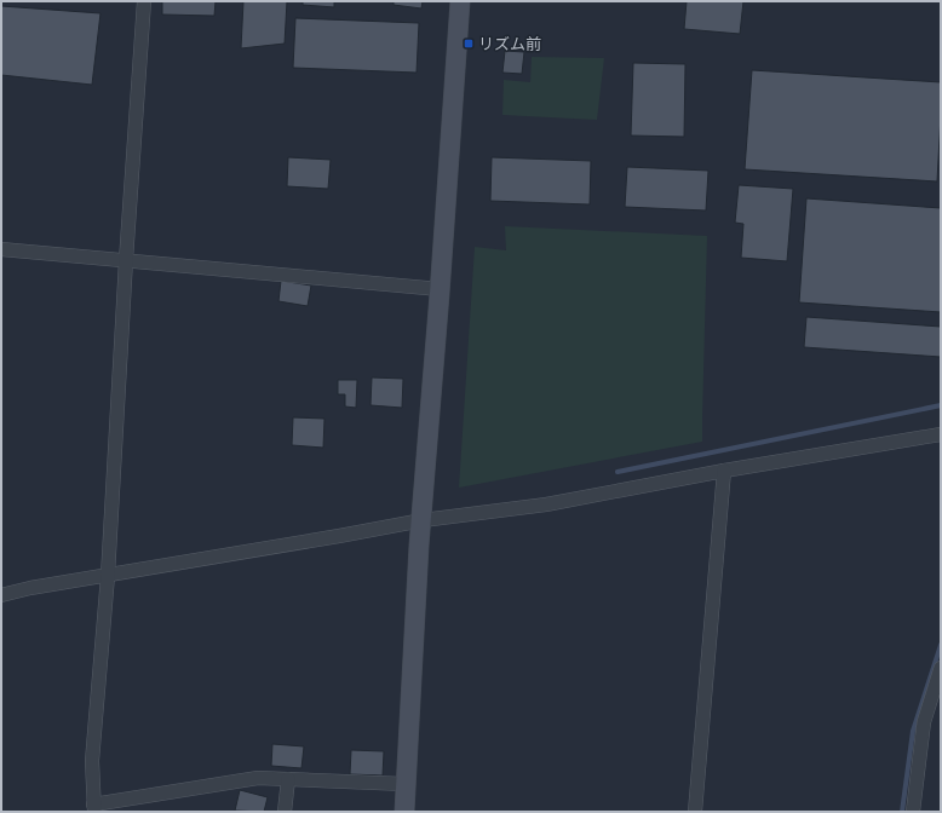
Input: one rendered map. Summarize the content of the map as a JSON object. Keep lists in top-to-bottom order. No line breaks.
{"places":{"transit":["リズム前"]}}
